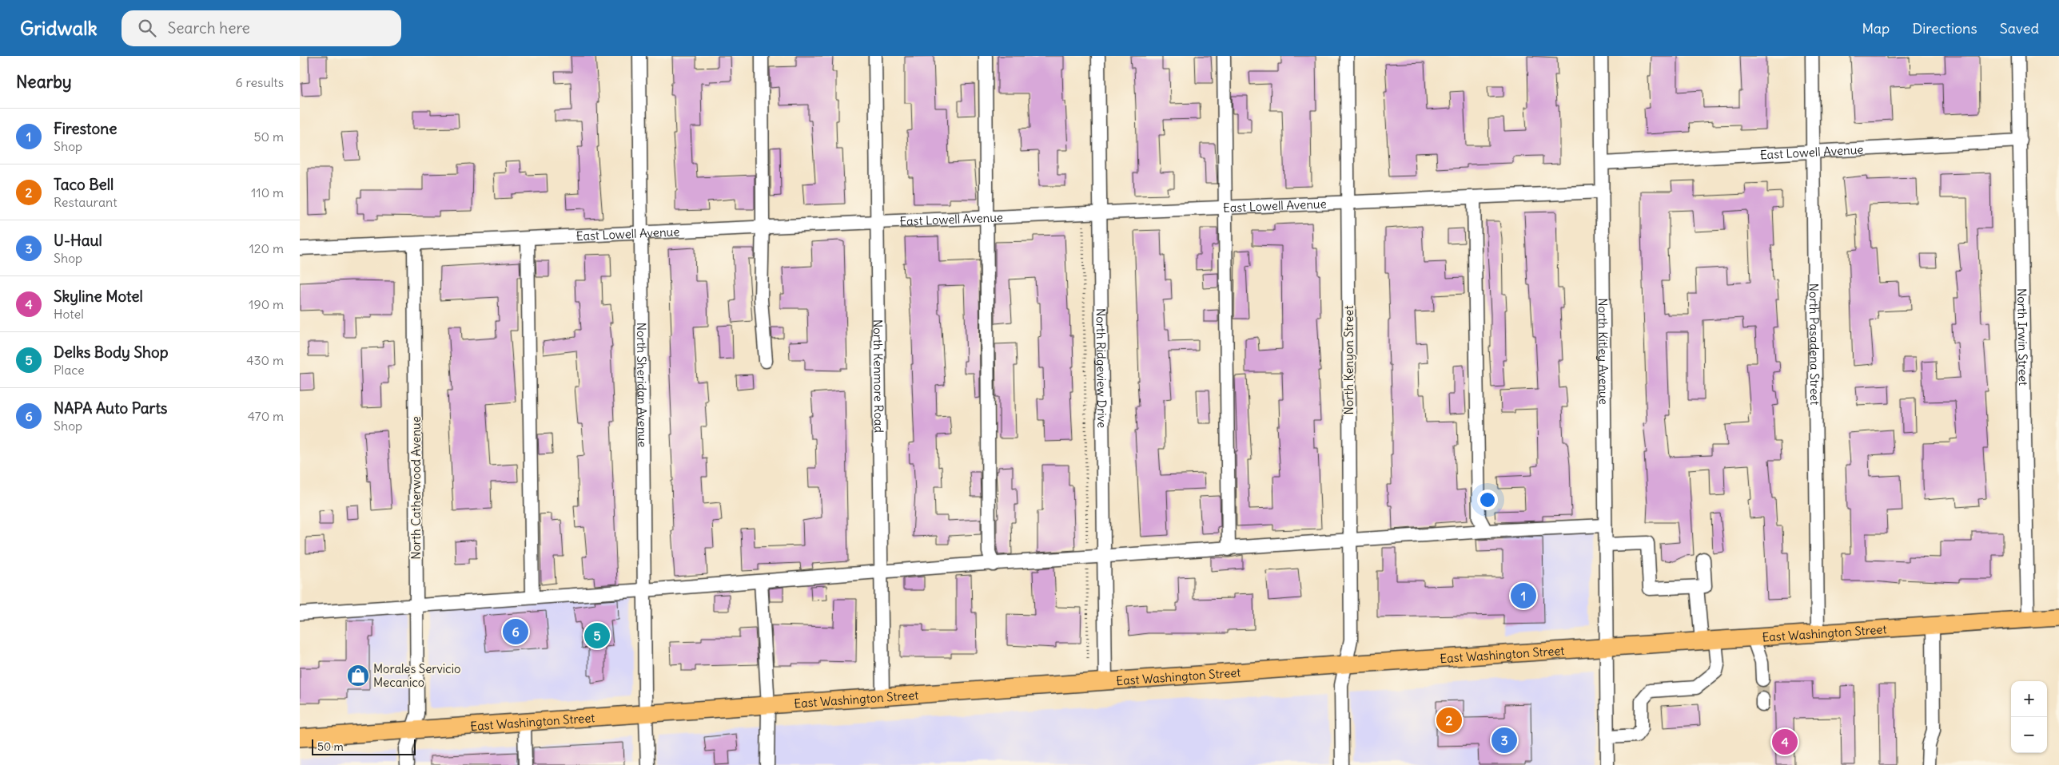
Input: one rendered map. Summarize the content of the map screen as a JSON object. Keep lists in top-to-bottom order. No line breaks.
{"streets":{"main road":["East Washington Street"],"street":["East Lowell Avenue","North Irwin Street","North Pasadena Street","North Kitley Avenue","North Kenyon Street","North Ridgeview Drive","North Kenmore Road","North Sheridan Avenue","North Catherwood Avenue"]},"crossings":[["East Lowell Avenue","North Irwin Street"],["East Lowell Avenue","North Pasadena Street"],["East Lowell Avenue","North Kitley Avenue"],["East Lowell Avenue","North Kenyon Street"],["East Lowell Avenue","North Ridgeview Drive"],["East Lowell Avenue","North Kenmore Road"],["East Lowell Avenue","North Sheridan Avenue"],["East Lowell Avenue","North Catherwood Avenue"],["North Irwin Street","East Washington Street"],["North Pasadena Street","East Washington Street"],["North Kitley Avenue","East Washington Street"],["North Kenyon Street","East Washington Street"],["North Ridgeview Drive","East Washington Street"],["North Kenmore Road","East Washington Street"],["North Sheridan Avenue","East Washington Street"],["North Catherwood Avenue","East Washington Street"]],"places":{"shop":["Morales Servicio Mecanico"]},"scale_bar":"50 m","page":{"header":"Gridwalk","search":"Search here","nav":["Map","Directions","Saved"],"heading":["Nearby","6 results"],"list":[{"mark":"1","name":"Firestone","note":"Shop","value":"50 m"},{"mark":"2","name":"Taco Bell","note":"Restaurant","value":"110 m"},{"mark":"3","name":"U-Haul","note":"Shop","value":"120 m"},{"mark":"4","name":"Skyline Motel","note":"Hotel","value":"190 m"},{"mark":"5","name":"Delks Body Shop","note":"Place","value":"430 m"},{"mark":"6","name":"NAPA Auto Parts","note":"Shop","value":"470 m"}],"pins":["1","6","5","2","3","4"],"map_buttons":["+","−"],"scale":"50 m"}}
